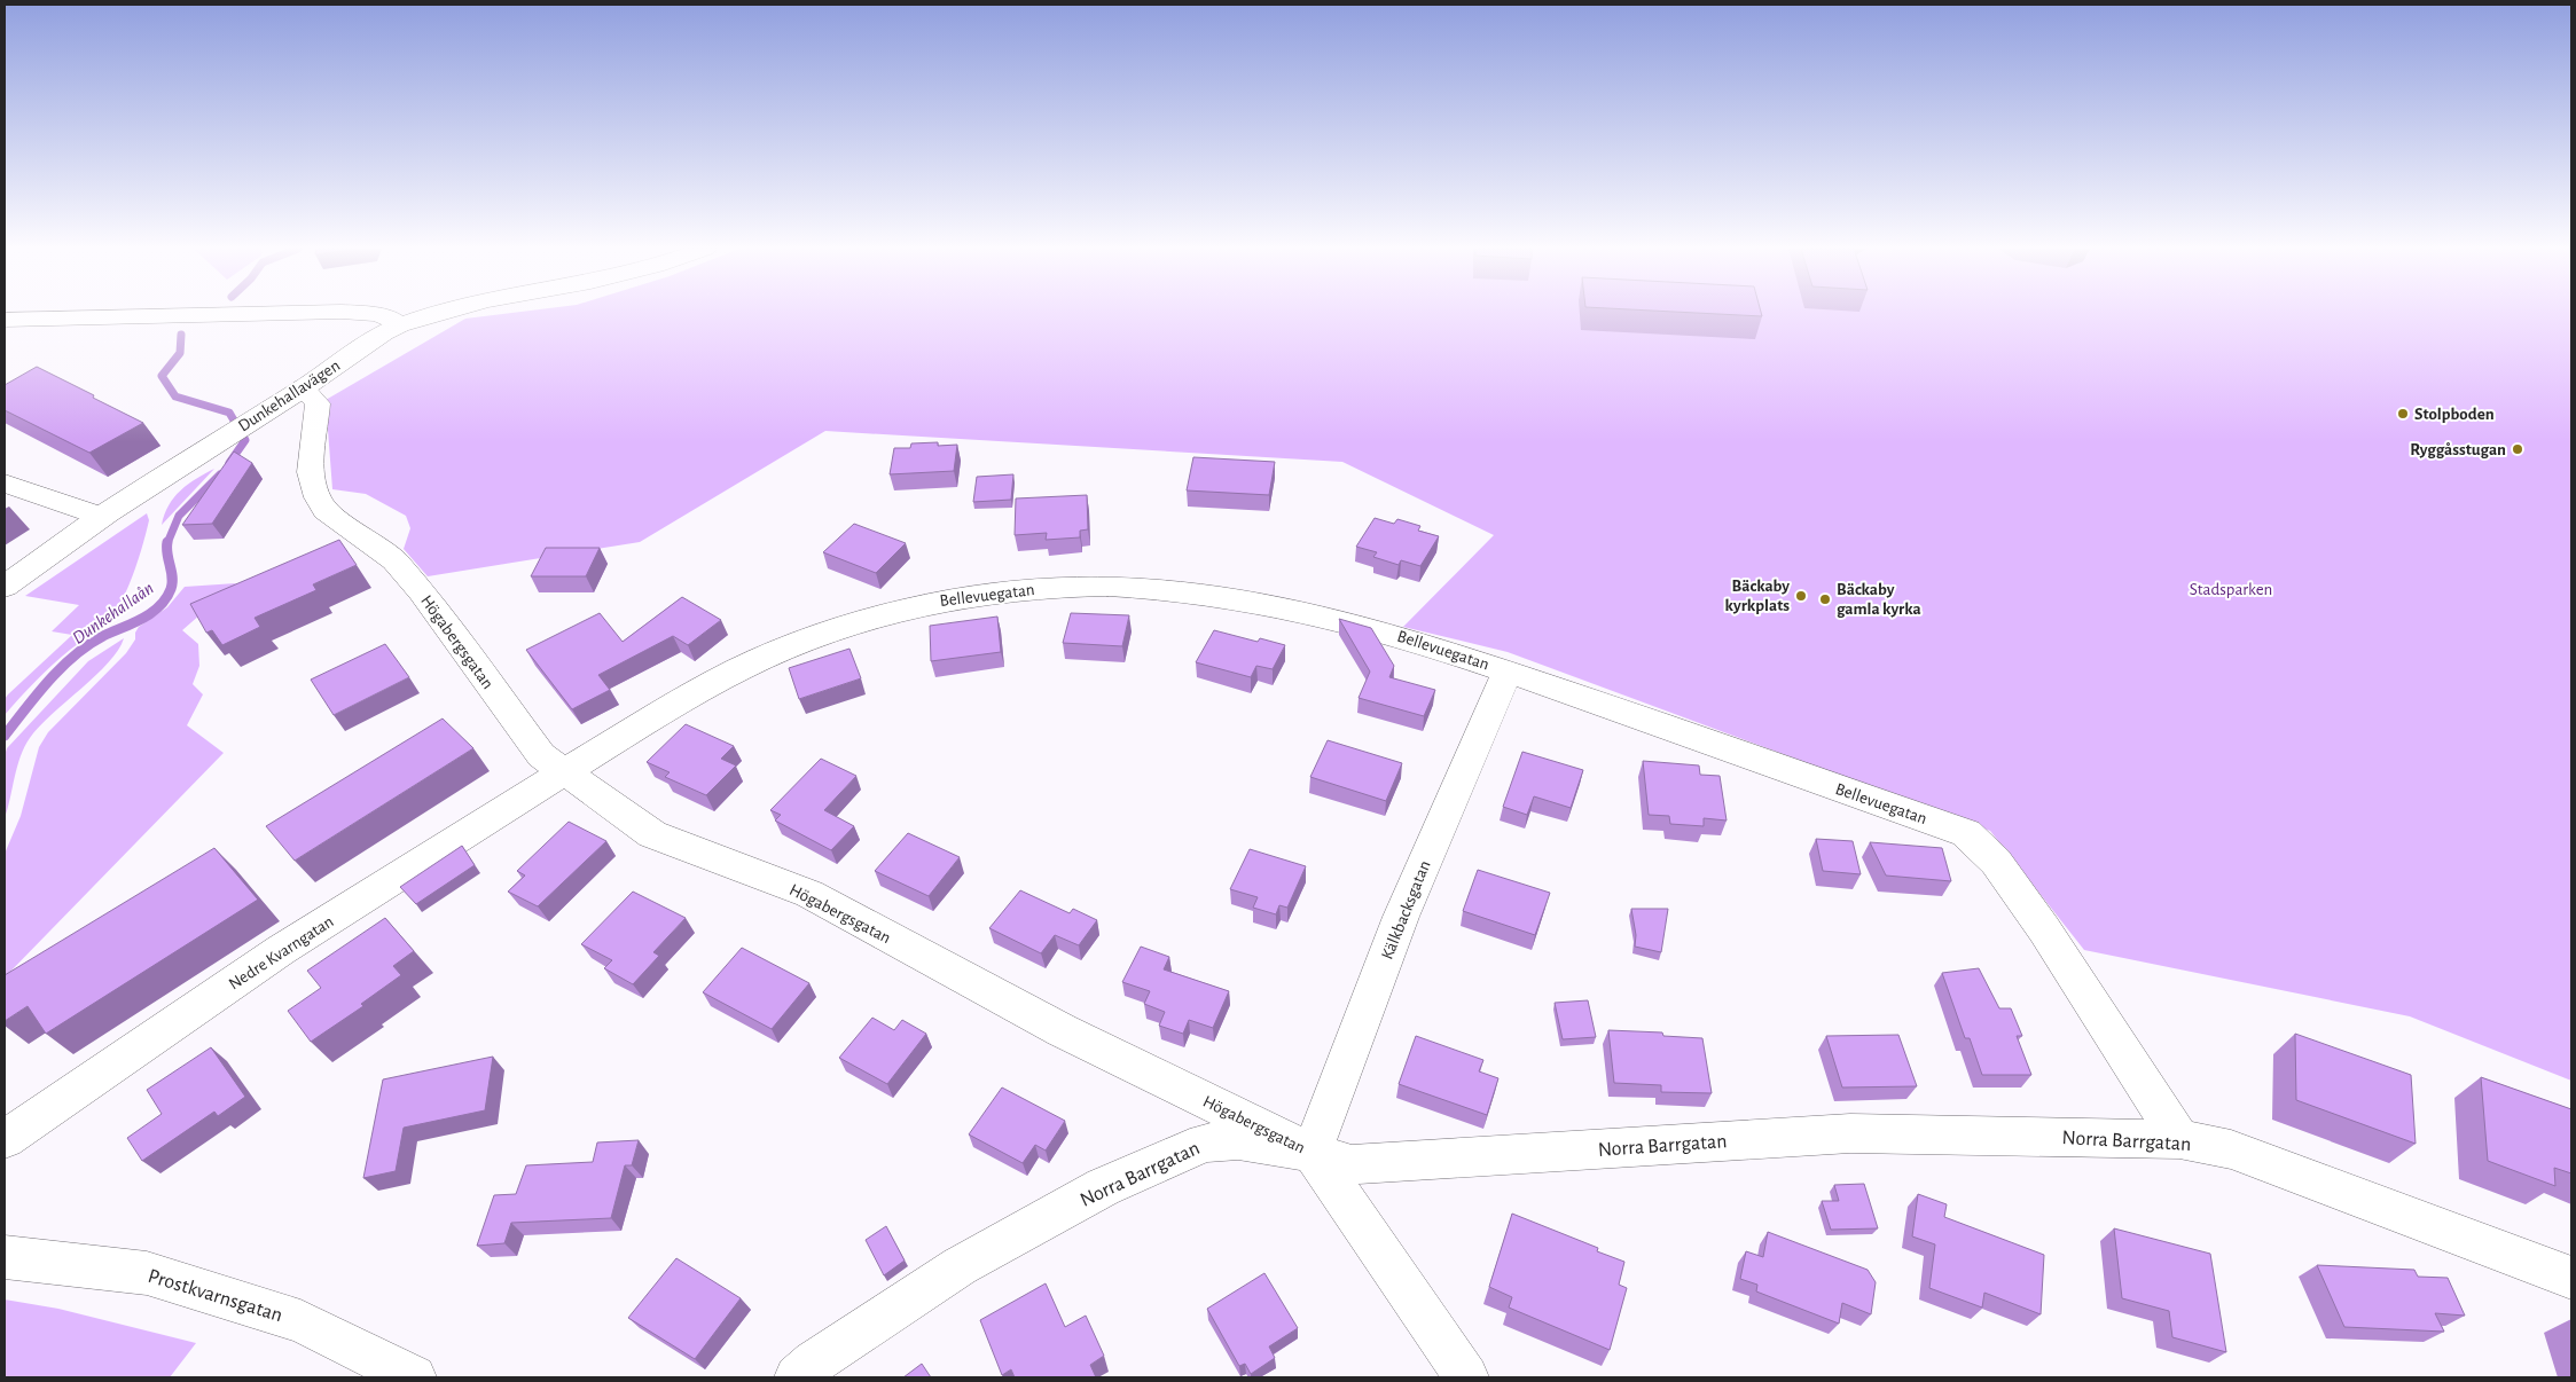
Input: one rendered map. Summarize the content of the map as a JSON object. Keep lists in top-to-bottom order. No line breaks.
{"streets":{"street":["Dunkehallavägen","Bellevuegatan","Högabergsgatan","Kälkbacksgatan","Nedre Kvarngatan","Norra Barrgatan","Prostkvarnsgatan"]},"crossings":[["Dunkehallavägen","Högabergsgatan"],["Bellevuegatan","Högabergsgatan"],["Bellevuegatan","Kälkbacksgatan"],["Bellevuegatan","Nedre Kvarngatan"],["Bellevuegatan","Norra Barrgatan"],["Högabergsgatan","Kälkbacksgatan"],["Högabergsgatan","Nedre Kvarngatan"],["Högabergsgatan","Norra Barrgatan"],["Kälkbacksgatan","Norra Barrgatan"]],"water":["Dunkehallaån"],"parks":["Stadsparken"],"places":["Stolpboden","Ryggåsstugan","Bäckaby kyrkplats","Bäckaby gamla kyrka"]}
